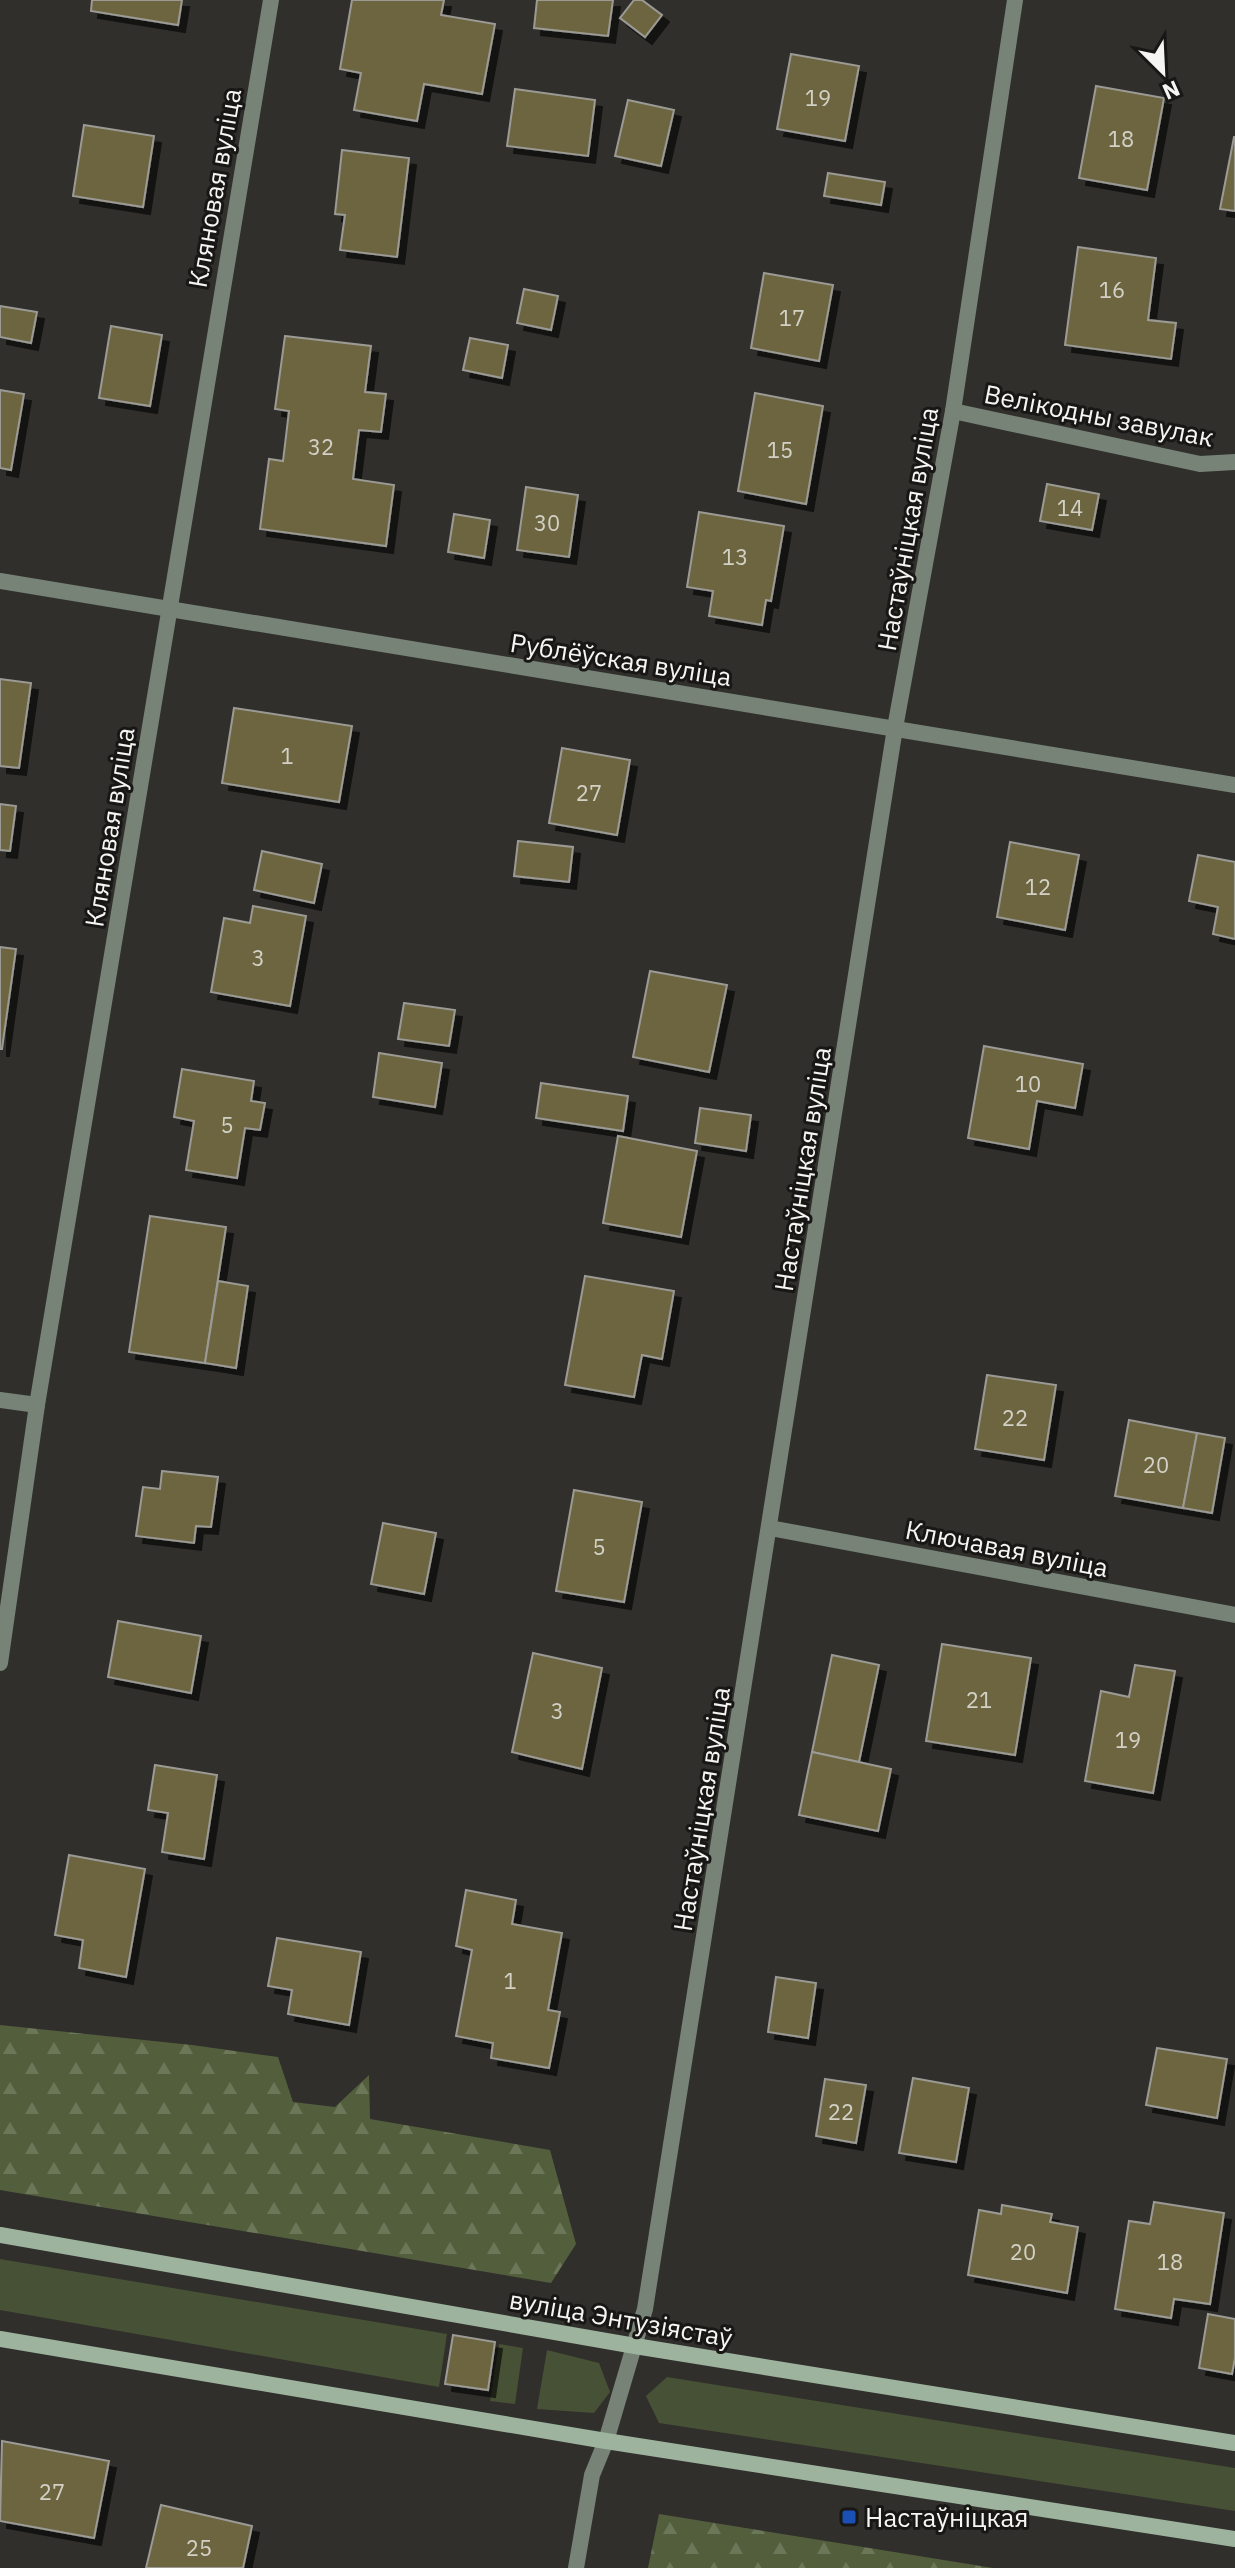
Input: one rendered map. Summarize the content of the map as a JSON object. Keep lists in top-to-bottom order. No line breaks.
{"streets":{"street":["Кляновая вуліца","Велікодны завулак","Настаўніцкая вуліца","Рублёўская вуліца","Ключавая вуліца","вуліца Энтузіястаў"]},"crossings":[["Кляновая вуліца","Рублёўская вуліца"],["Велікодны завулак","Настаўніцкая вуліца"],["Настаўніцкая вуліца","Рублёўская вуліца"],["Настаўніцкая вуліца","Ключавая вуліца"],["Настаўніцкая вуліца","вуліца Энтузіястаў"]],"places":{"transit":["Настаўніцкая"]},"house_numbers":["19","18","16","17","32","15","14","30","13","1","27","12","3","10","5","22","20","5","21","3","19","1","22","20","18","27","25"],"north":"bottom right"}
